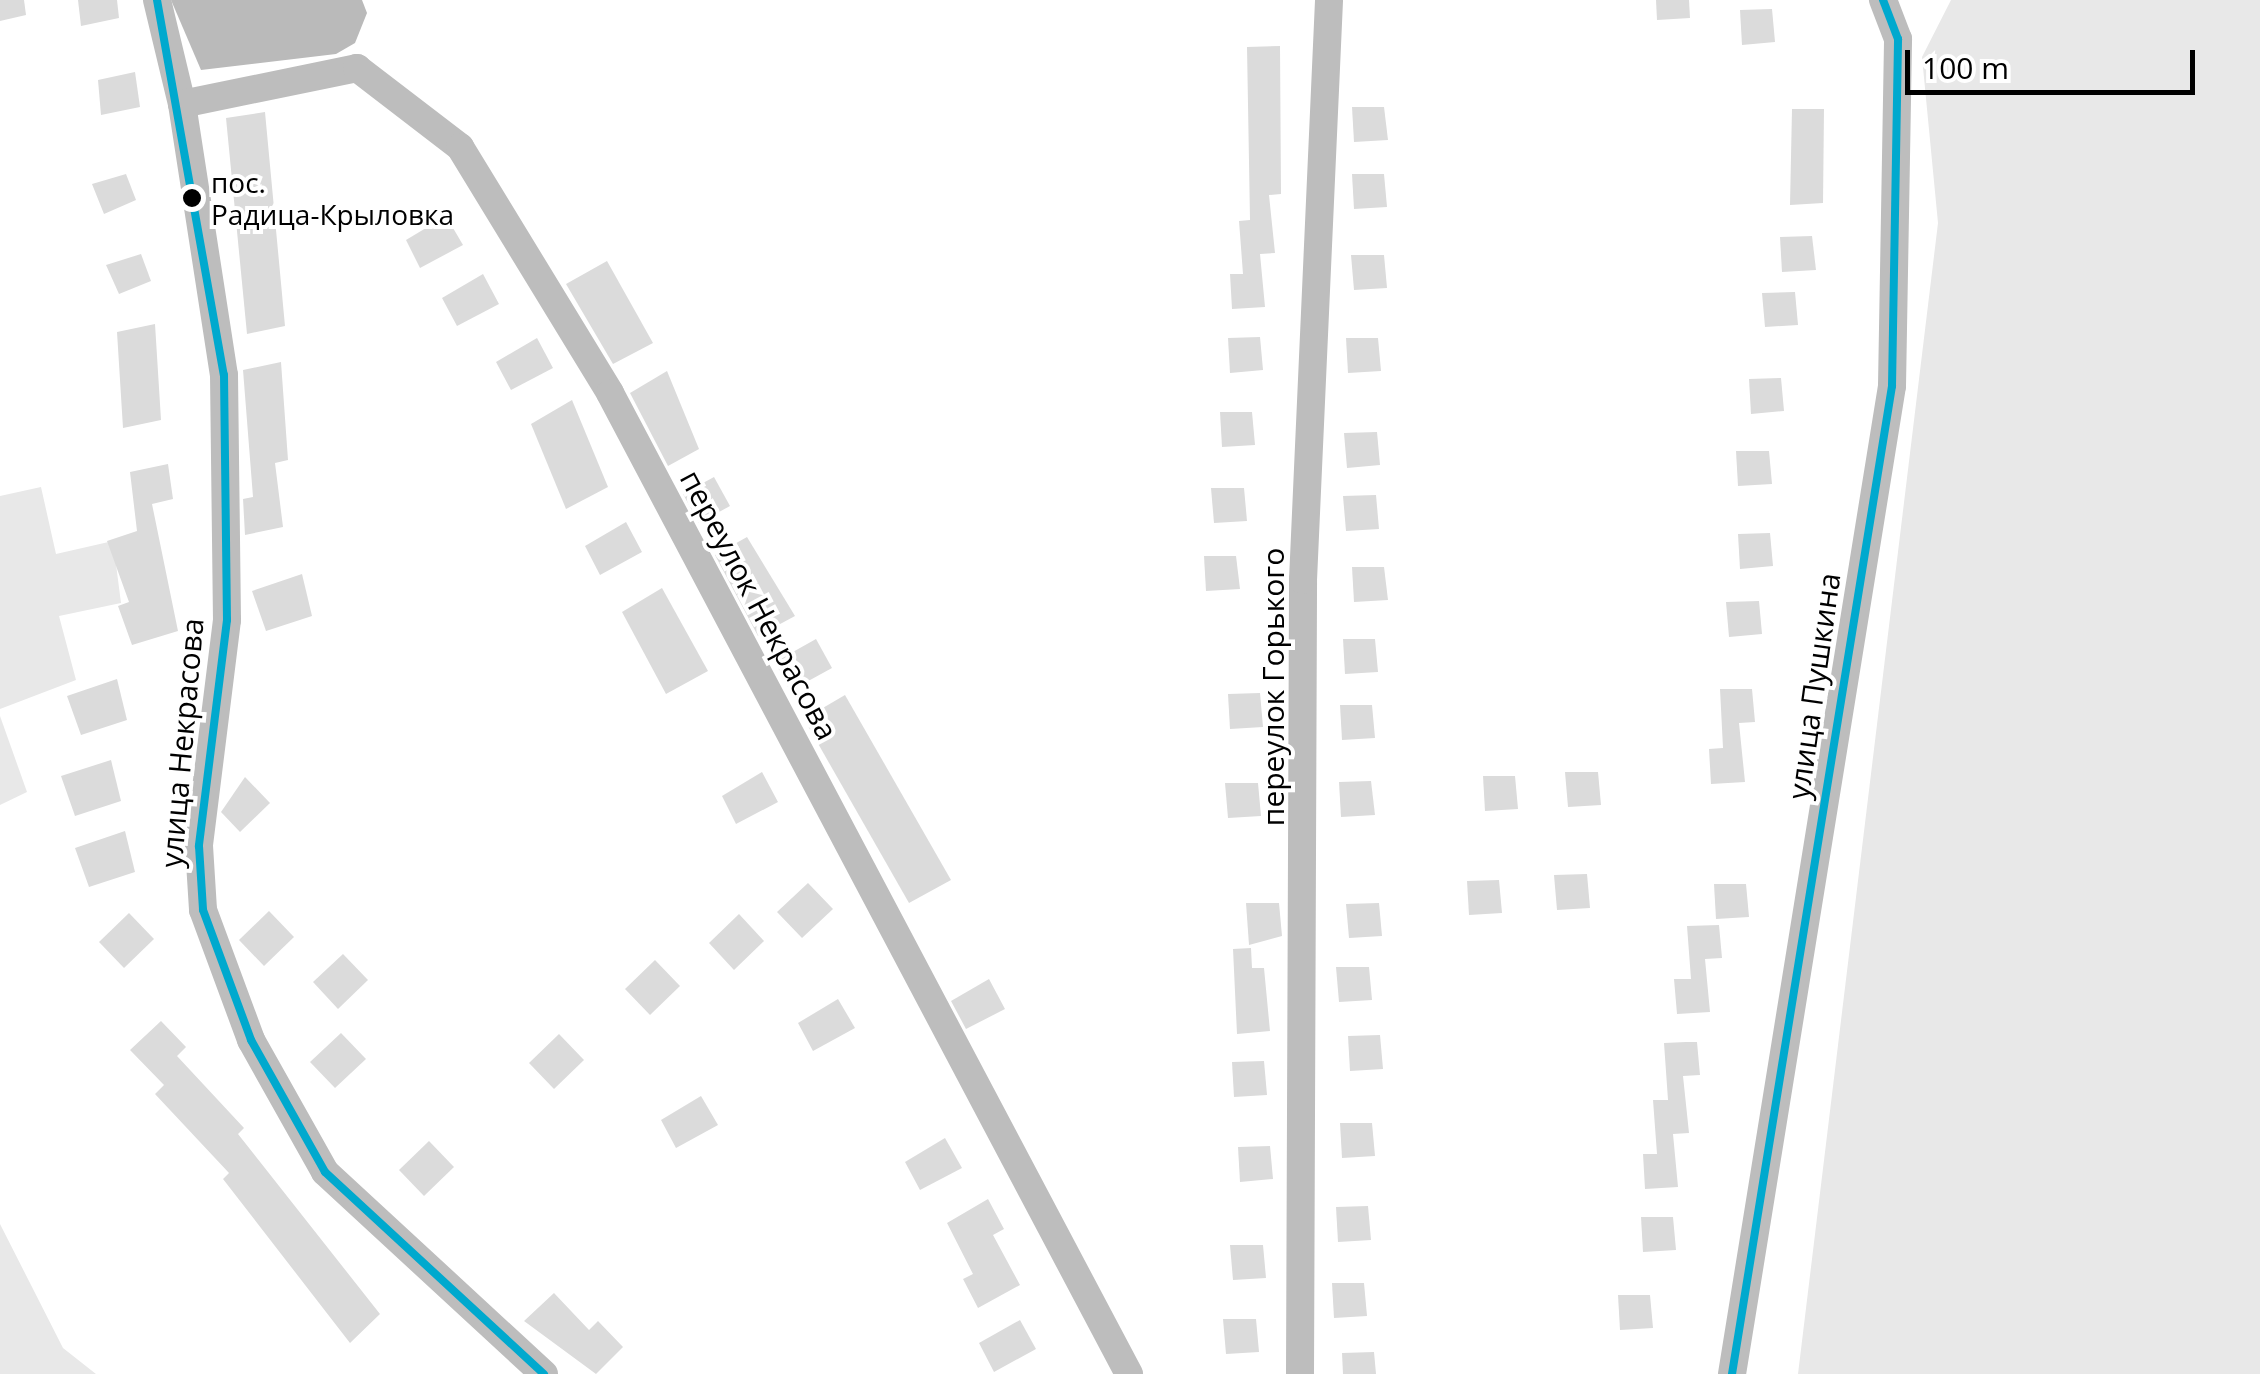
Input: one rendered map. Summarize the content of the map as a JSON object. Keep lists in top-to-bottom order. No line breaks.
{"streets":{"street":["переулок Некрасова","улица Пушкина","переулок Горького","улица Некрасова"]},"crossings":[["переулок Некрасова","улица Некрасова"]],"places":["пос. Радица-Крыловка"],"scale_bar":"100 m"}
